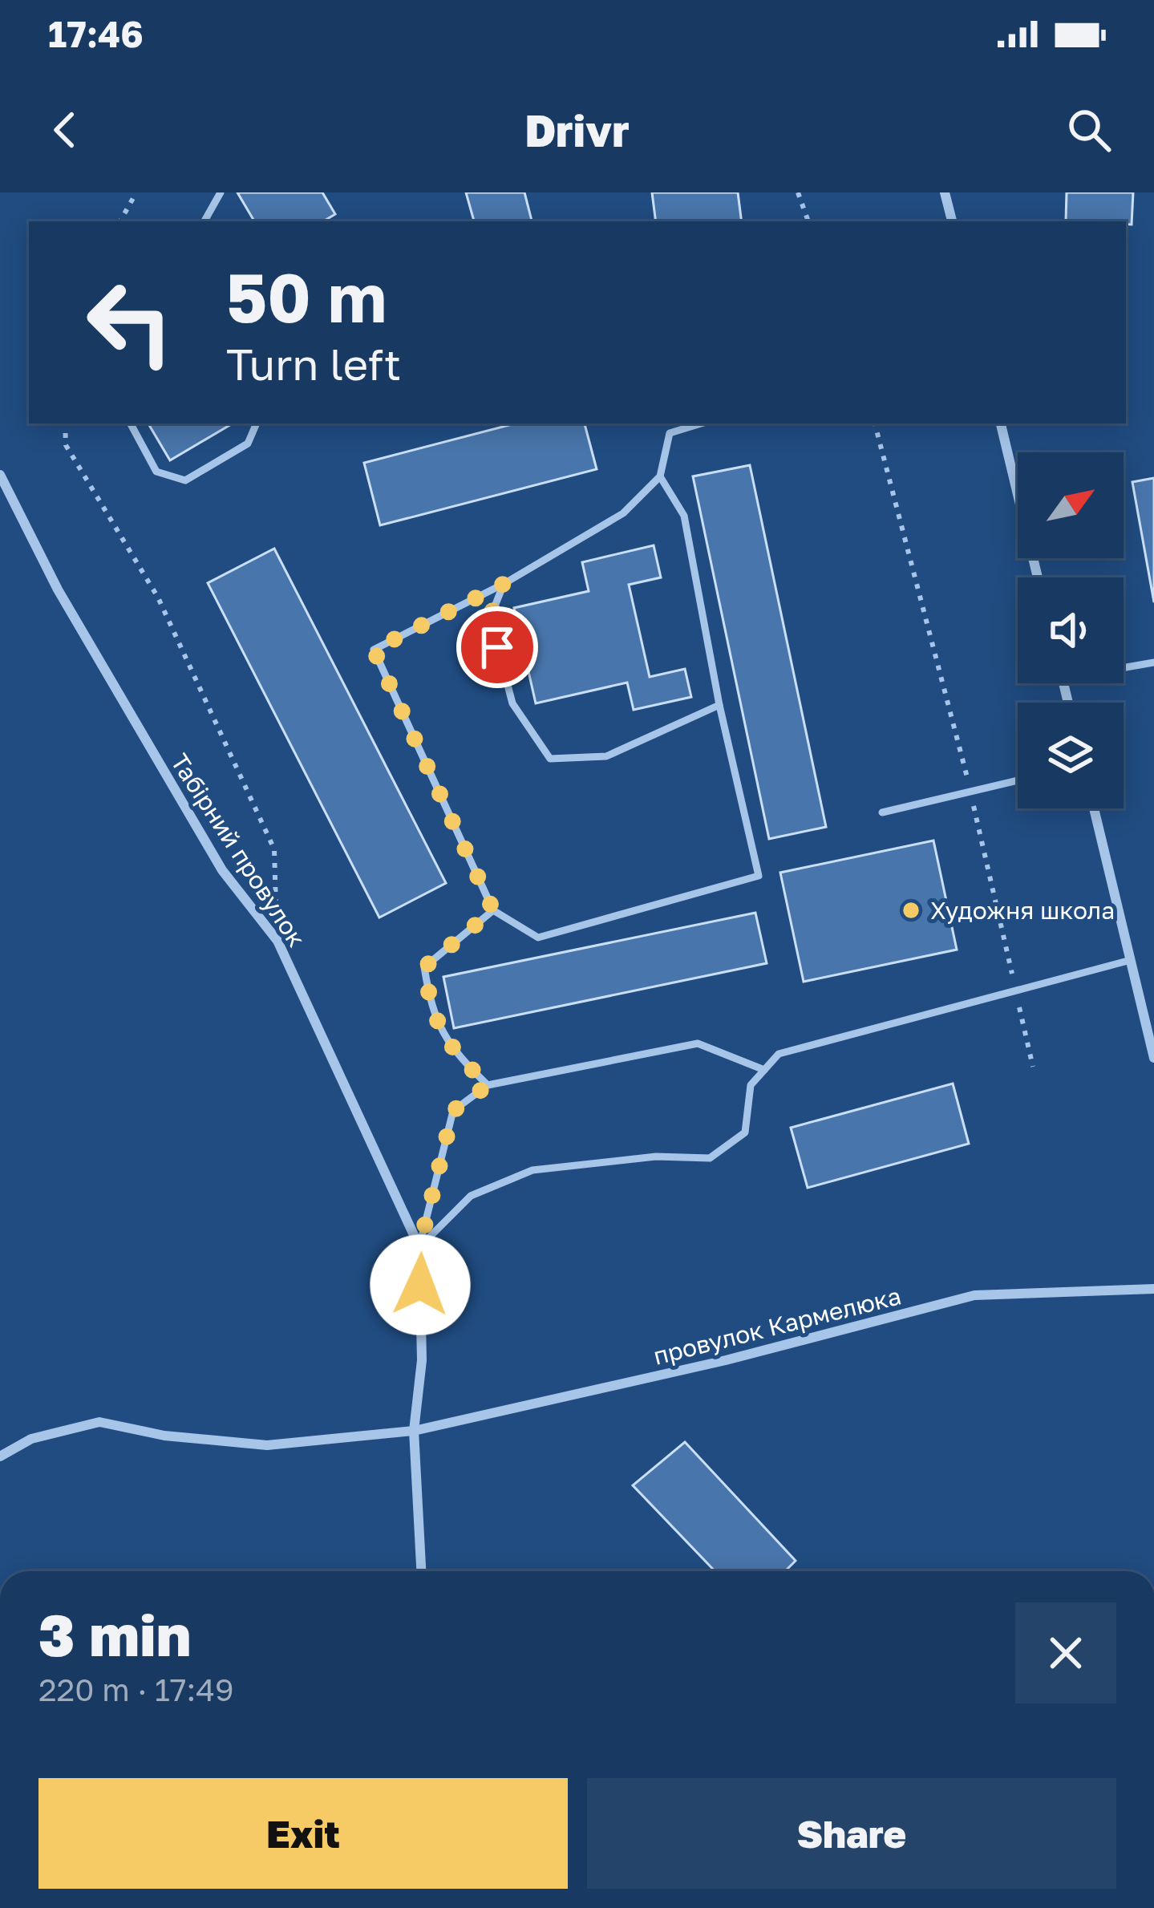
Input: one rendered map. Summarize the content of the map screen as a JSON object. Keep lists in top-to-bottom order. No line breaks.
{"streets":{"street":["Табірний провулок","провулок Кармелюка"]},"crossings":[["Табірний провулок","провулок Кармелюка"]],"places":["Художня школа"],"north":"top right","page":{"status":"17:46","header":"Drivr","turn":["50 m","Turn left"],"heading":["3 min","220 m · 17:49"],"buttons":["Exit","Share"]}}
